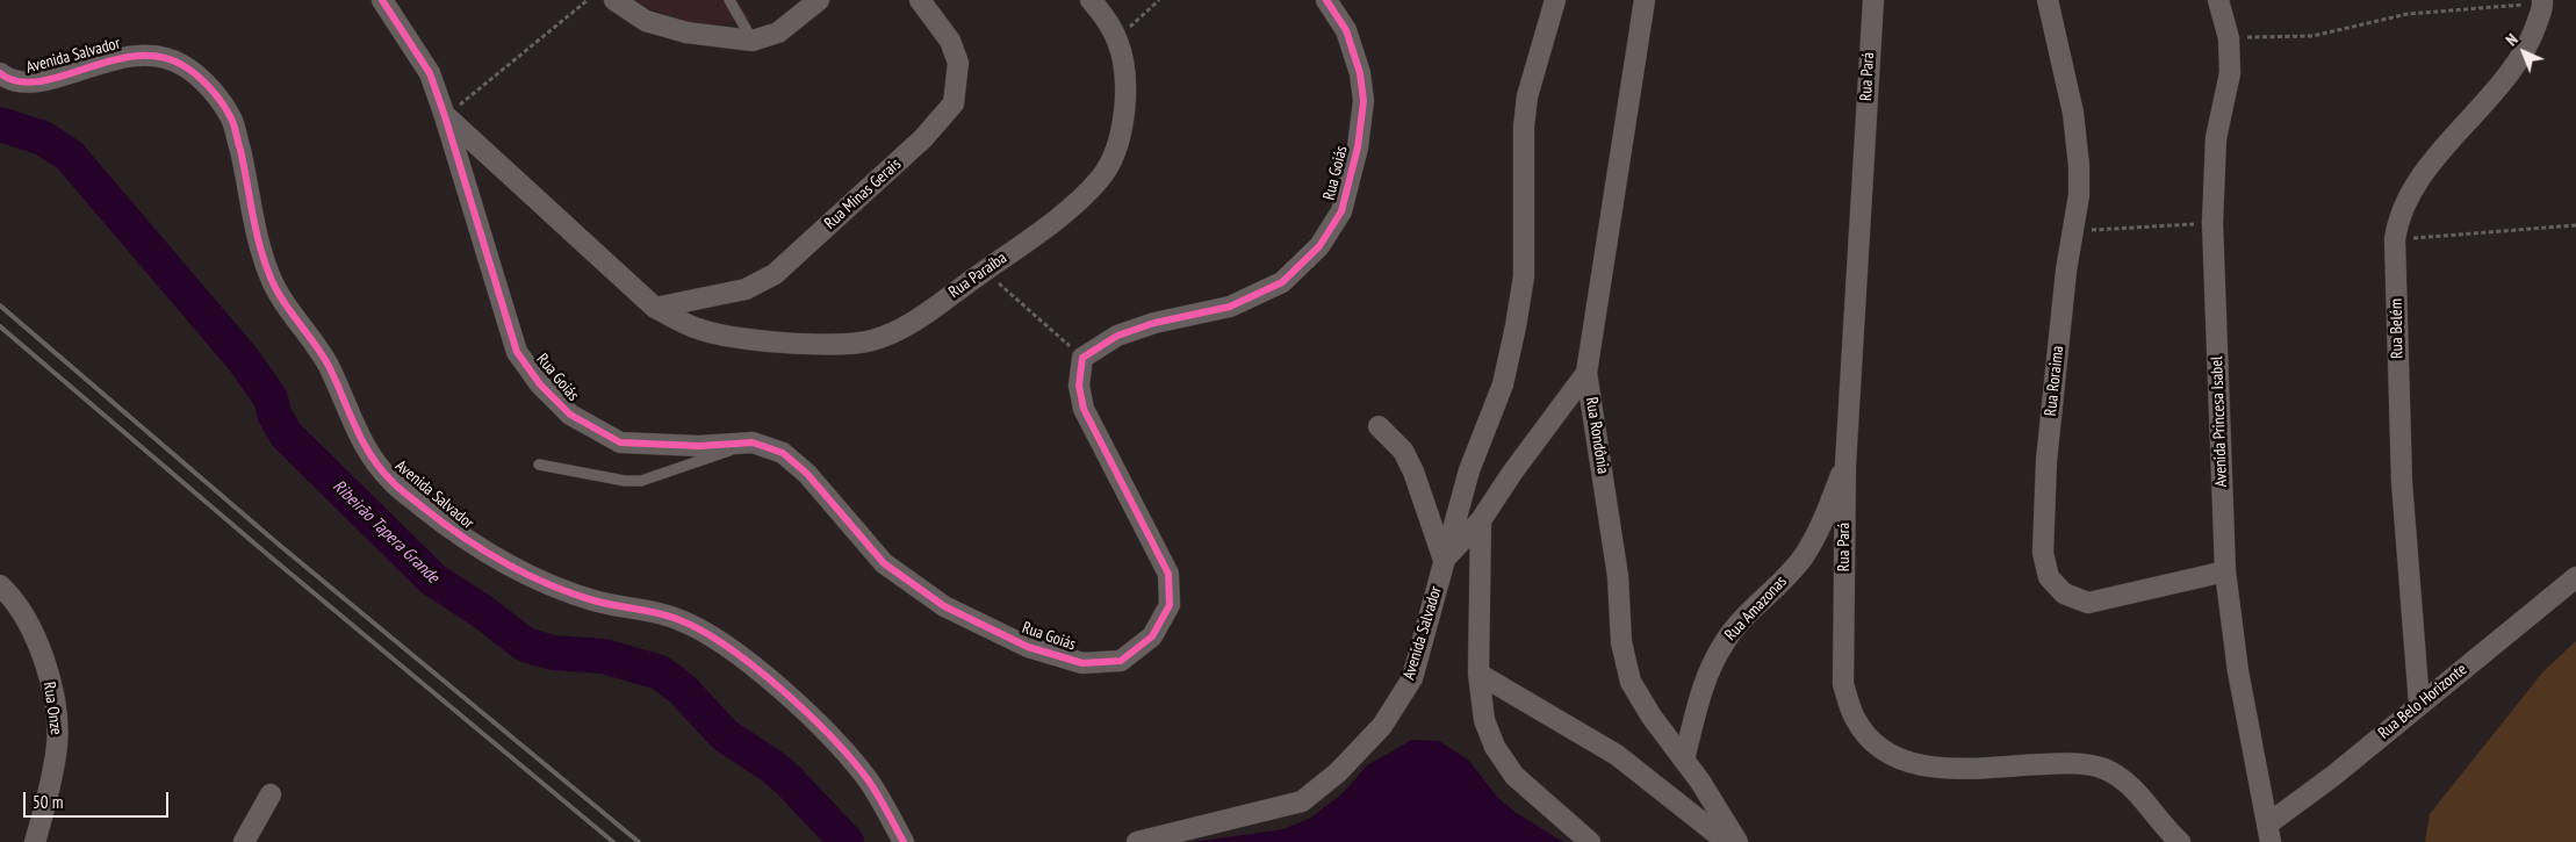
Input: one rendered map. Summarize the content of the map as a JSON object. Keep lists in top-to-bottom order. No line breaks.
{"streets":{"street":["Avenida Salvador","Rua Pará","Rua Goiás","Rua Minas Gerais","Rua Paraíba","Rua Belém","Rua Roraima","Avenida Princesa Isabel","Rua Rondônia","Rua Amazonas","Rua Belo Horizonte","Rua Onze"]},"crossings":[["Avenida Salvador","Rua Rondônia"],["Rua Pará","Rua Amazonas"],["Rua Goiás","Rua Paraíba"],["Rua Minas Gerais","Rua Paraíba"],["Rua Belém","Rua Belo Horizonte"],["Rua Roraima","Avenida Princesa Isabel"],["Avenida Princesa Isabel","Rua Belo Horizonte"],["Rua Rondônia","Rua Amazonas"]],"water":["Ribeirão Tapera Grande"],"scale_bar":"50 m","north":"top left"}
